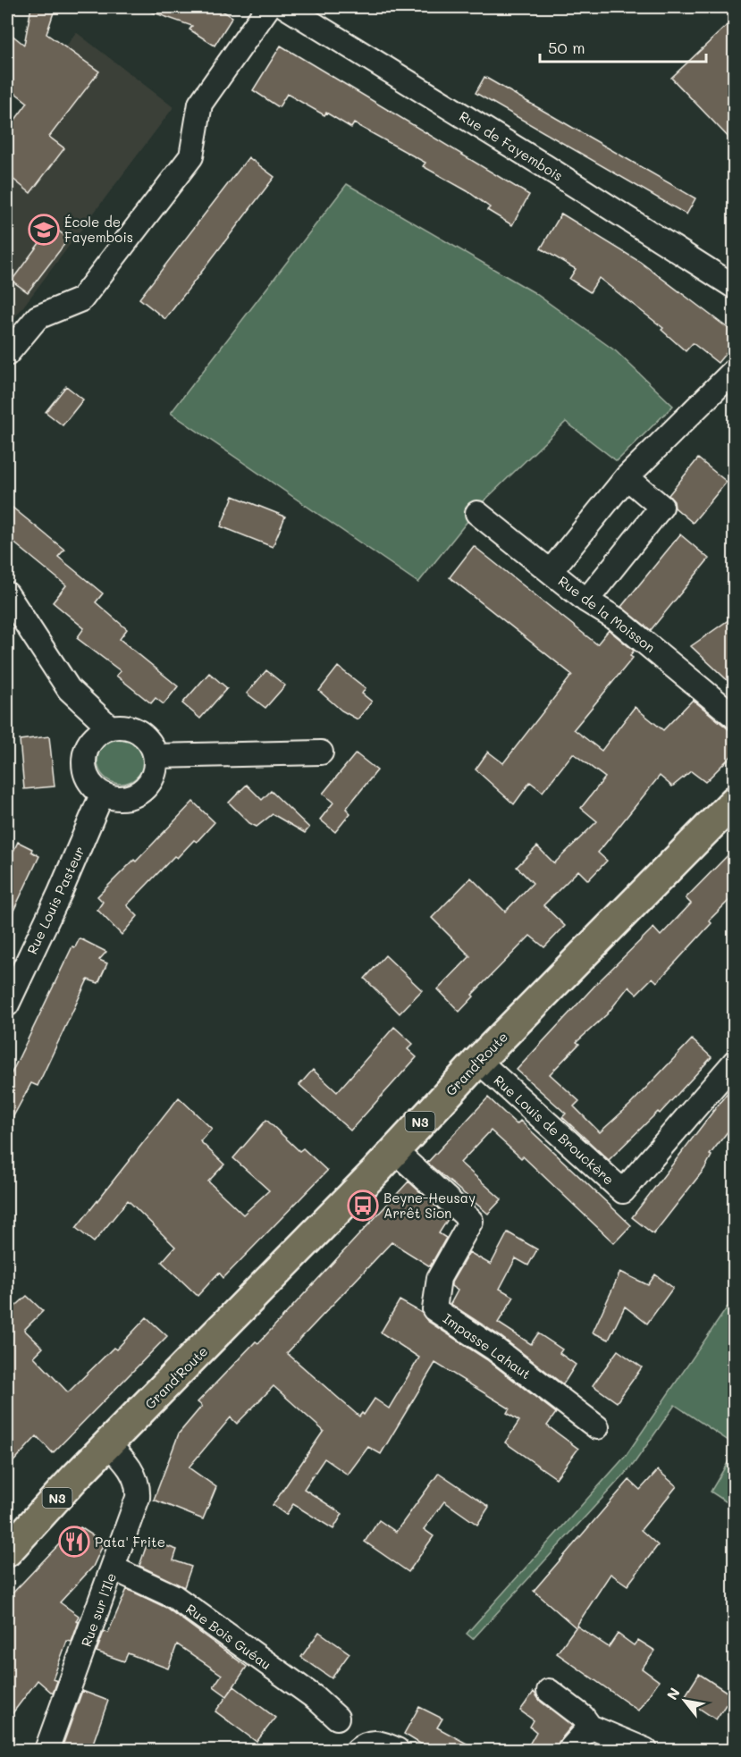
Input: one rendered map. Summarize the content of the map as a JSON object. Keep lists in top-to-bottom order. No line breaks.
{"streets":{"main road":["Grand'Route","N3"],"street":["Rue de Fayembois","Rue de la Moisson","Rue Louis Pasteur","Rue Louis de Brouckère","Impasse Lahaut","Rue sur l'Ile","Rue Bois Guéau"]},"crossings":[["Grand'Route","N3"],["Grand'Route","Rue Louis de Brouckère"],["Grand'Route","Impasse Lahaut"],["Grand'Route","Rue sur l'Ile"],["N3","Rue sur l'Ile"],["Rue sur l'Ile","Rue Bois Guéau"]],"places":{"school or university":["École de Fayembois"],"bus stop":["Beyne-Heusay Arrêt Sion"],"restaurant":["Pata' Frite"]},"scale_bar":"50 m","north":"top left"}
